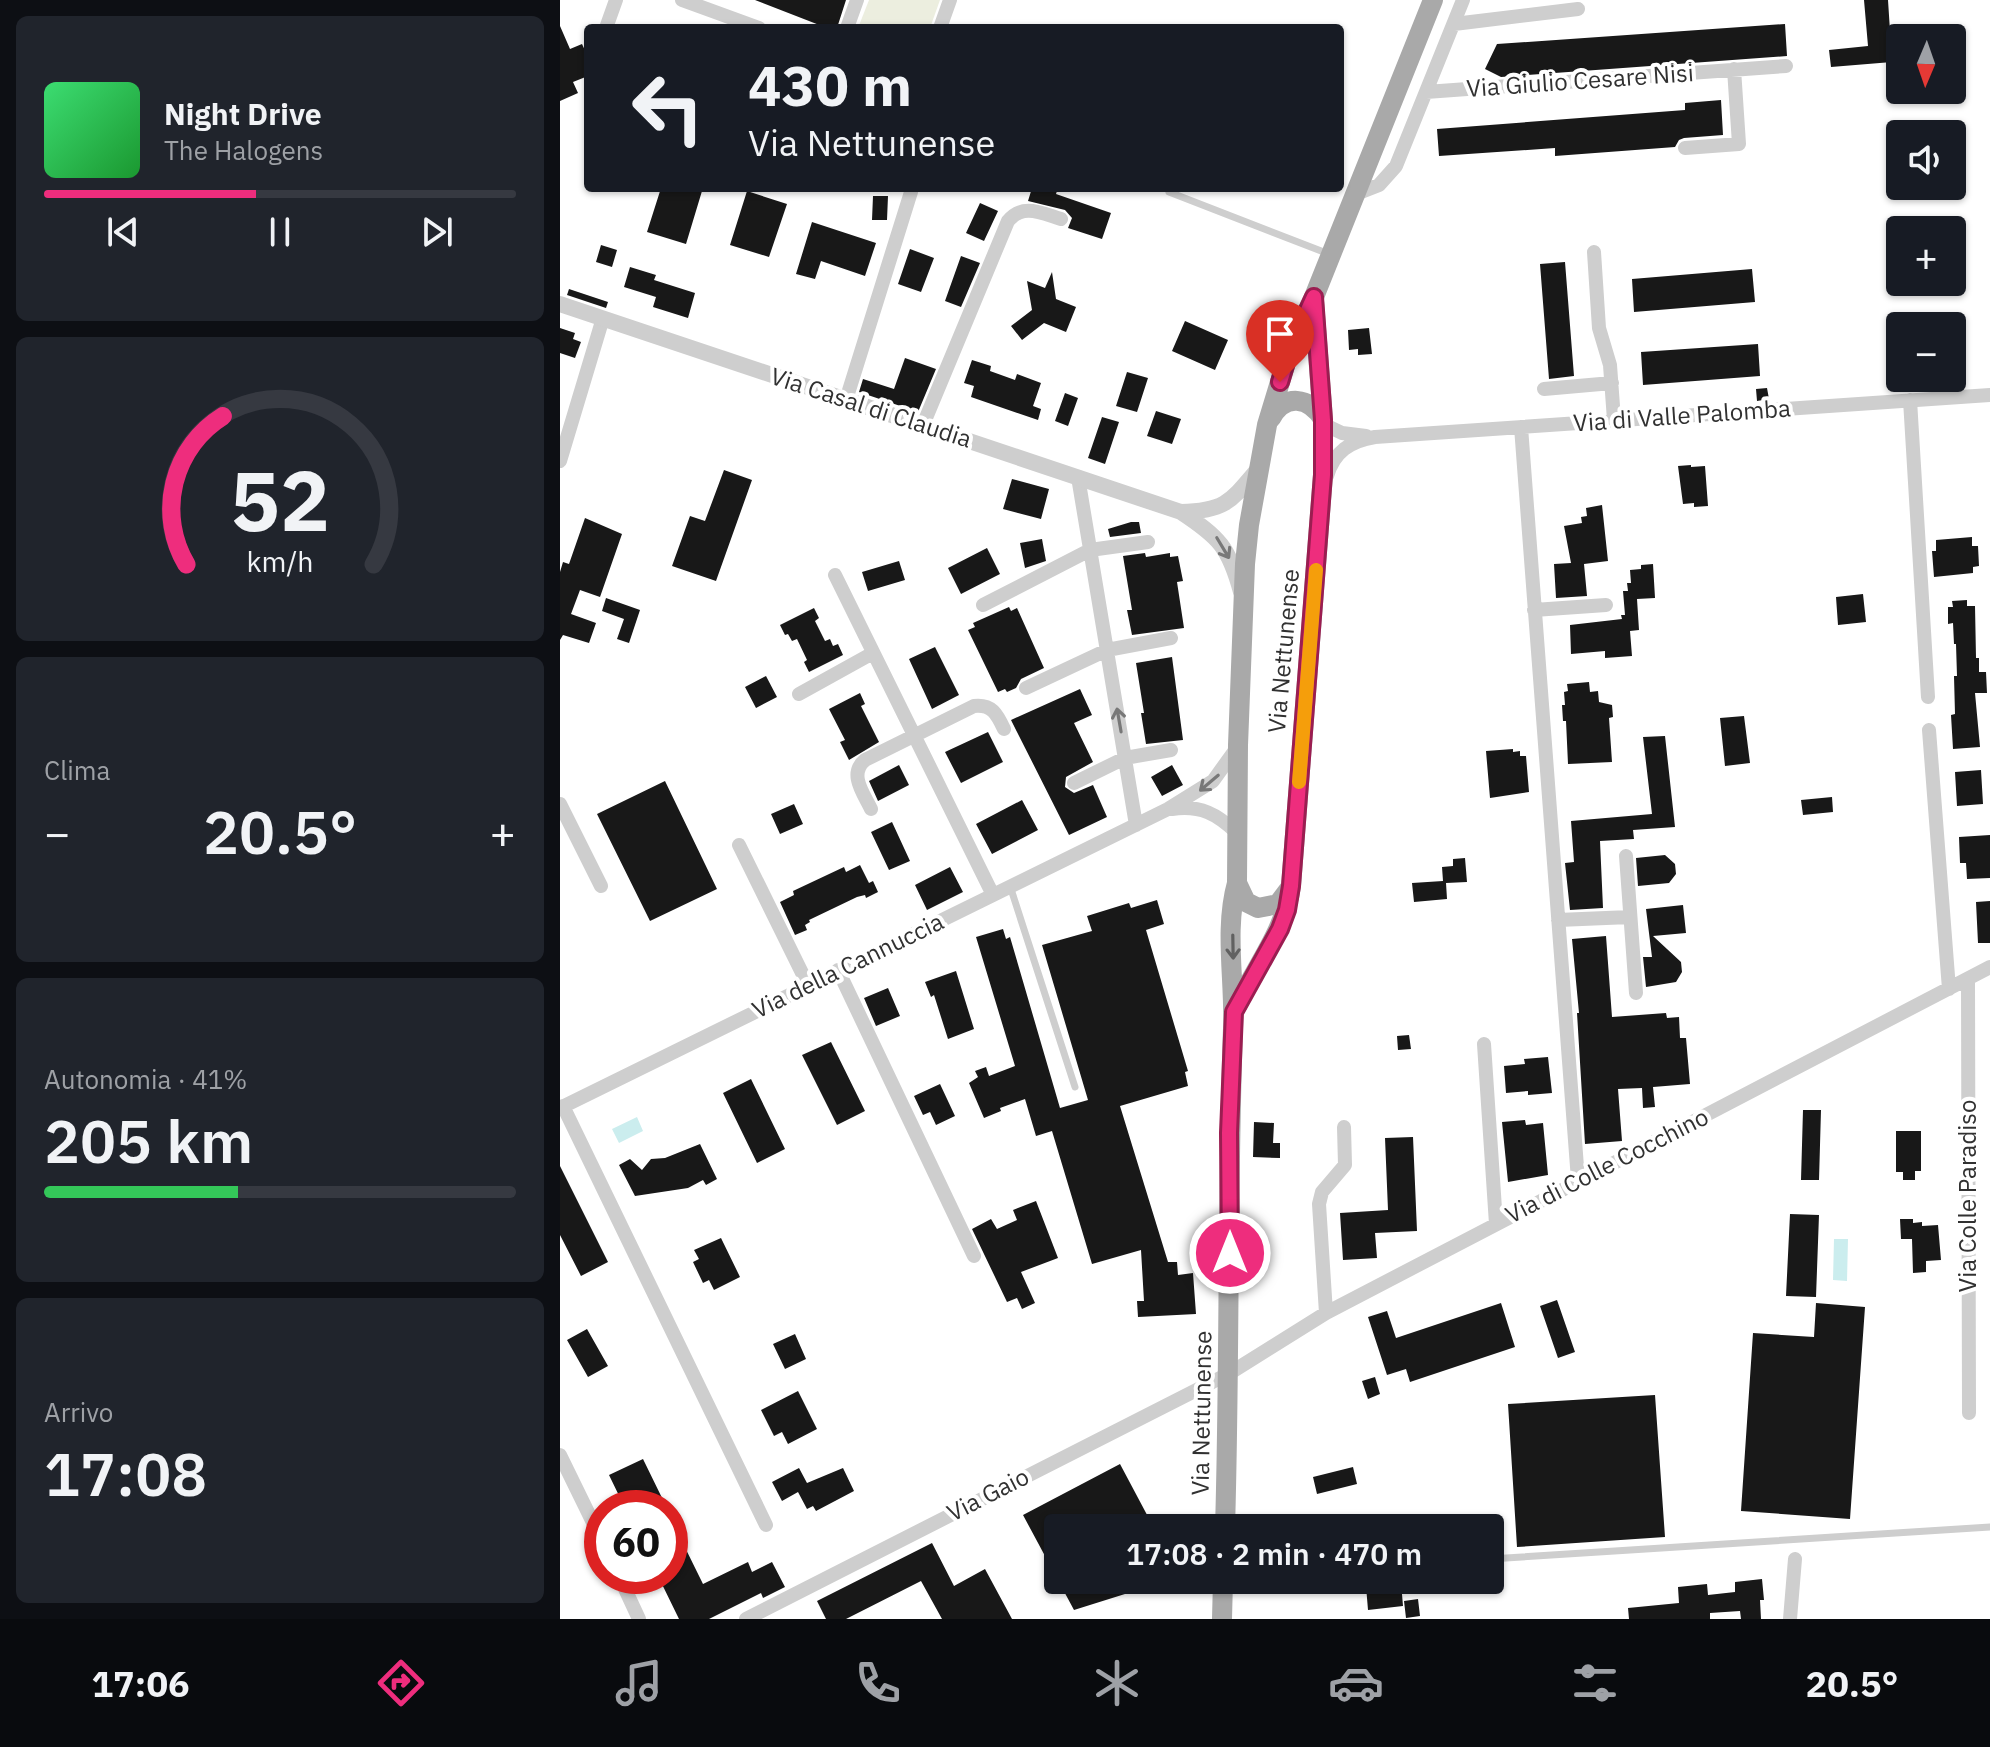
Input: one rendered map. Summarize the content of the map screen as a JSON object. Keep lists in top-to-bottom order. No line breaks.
{"streets":{"main road":["Via Nettunense"],"street":["Via Giulio Cesare Nisi","Via Casal di Claudia","Via di Valle Palomba","Via della Cannuccia","Via di Colle Cocchino","Via Colle Paradiso","Via Gaio"]},"crossings":[["Via Giulio Cesare Nisi","Via Nettunense"],["Via Casal di Claudia","Via Nettunense"],["Via di Valle Palomba","Via Nettunense"],["Via Nettunense","Via della Cannuccia"],["Via Nettunense","Via di Colle Cocchino"],["Via Nettunense","Via Gaio"],["Via di Colle Cocchino","Via Colle Paradiso"],["Via di Colle Cocchino","Via Gaio"]],"north":"bottom","page":{"map_buttons":["+","−"],"turn":["430 m","Via Nettunense"],"song":["Night Drive","The Halogens"],"tile":["Clima",["Autonomia · 41%","205 km"],["Arrivo","17:08"]],"heat":["−","20.5°","+"],"limit":"60","trip":"17:08 · 2 min · 470 m","tabs":["17:06","20.5°"],"gauge":["52","km/h"]}}
